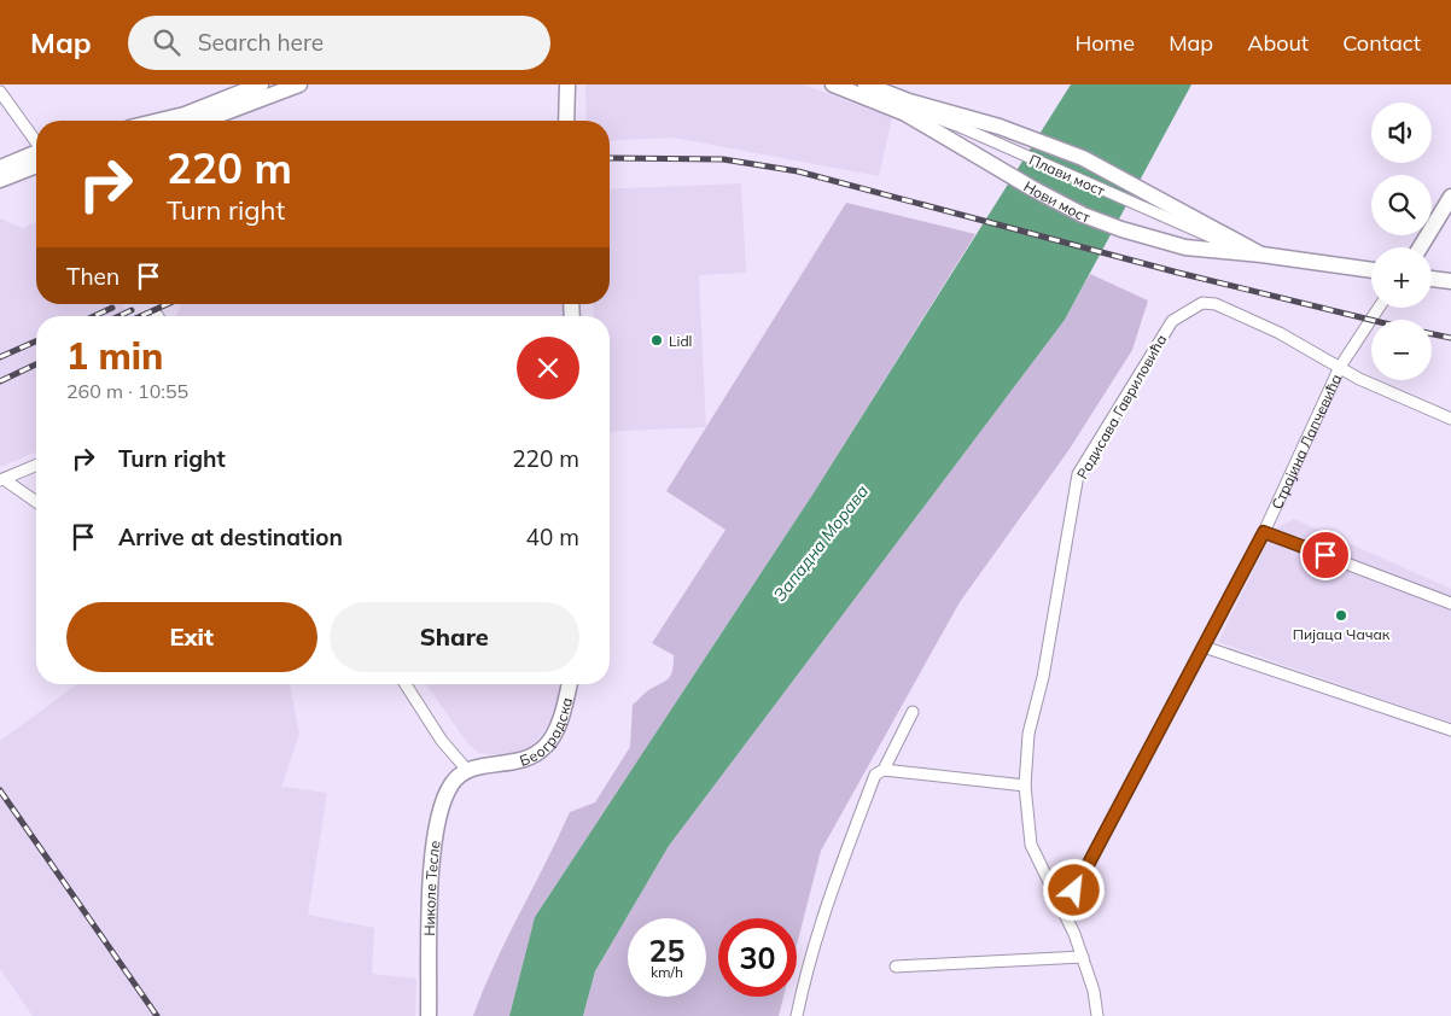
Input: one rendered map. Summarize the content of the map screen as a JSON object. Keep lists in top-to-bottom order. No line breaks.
{"streets":{"main road":["Нови мост","Београдска","Николе Тесле"],"street":["Плави мост","Радисава Гавриловића","Страјина Лапчевића"]},"crossings":[["Плави мост","Нови мост"],["Радисава Гавриловића","Страјина Лапчевића"],["Београдска","Николе Тесле"]],"water":["Западна Морава"],"places":["Lidl","Пијаца Чачак"],"page":{"header":"Map","search":"Search here","nav":["Home","Map","About","Contact"],"map_buttons":["+","−"],"turn":["220 m","Turn right"],"then":"Then","heading":["1 min","260 m · 10:55"],"list":[{"name":"Turn right","value":"220 m"},{"name":"Arrive at destination","value":"40 m"}],"buttons":["Exit","Share"],"speed":"25 km/h","limit":"30"}}
